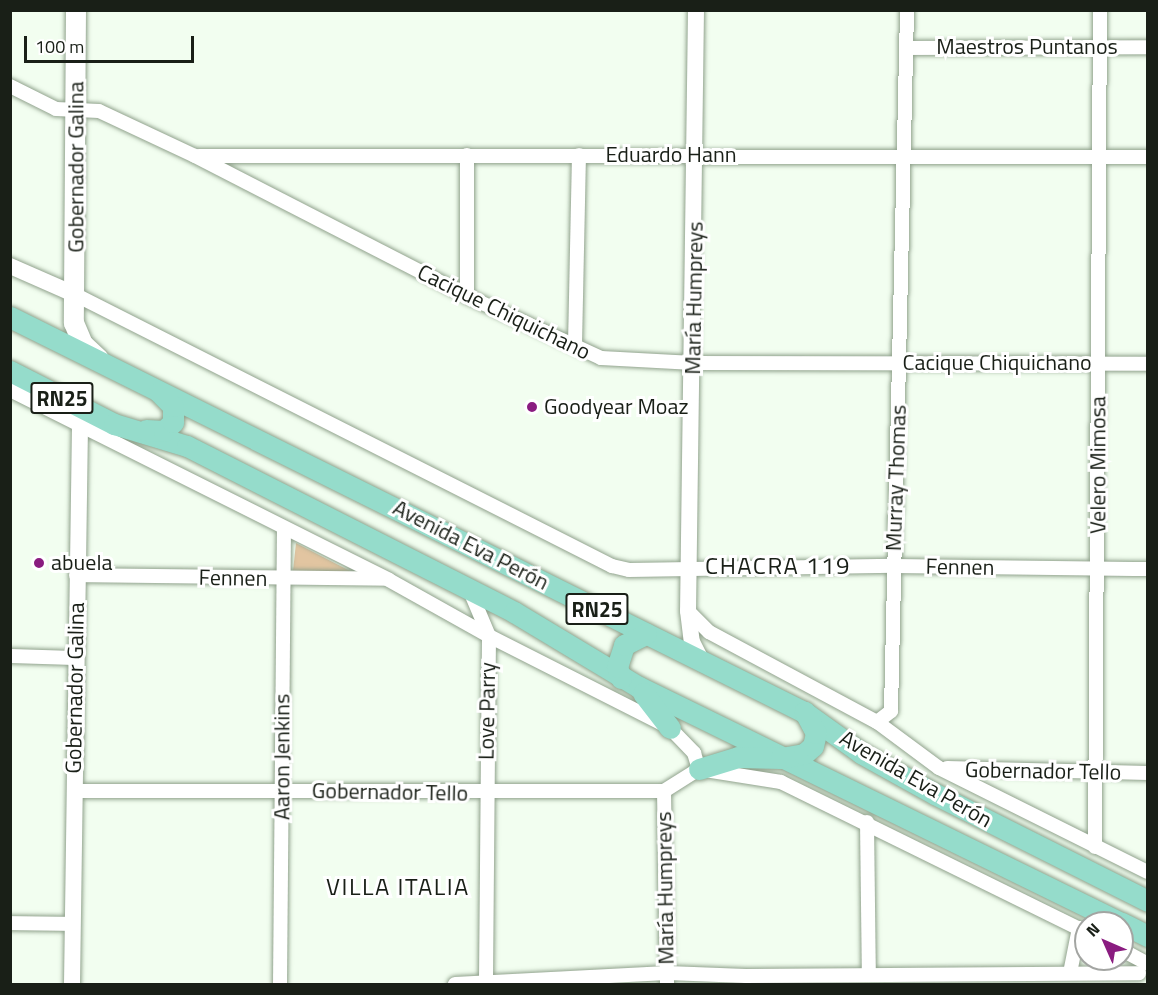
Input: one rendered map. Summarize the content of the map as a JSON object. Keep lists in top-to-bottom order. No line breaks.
{"streets":{"main road":["Gobernador Galina","RN25","Avenida Eva Perón"],"street":["Maestros Puntanos","Eduardo Hann","María Humpreys","Cacique Chiquichano","Velero Mimosa","Murray Thomas","Fennen","Love Parry","Aaron Jenkins","Gobernador Tello"]},"crossings":[["Maestros Puntanos","Velero Mimosa"],["Maestros Puntanos","Murray Thomas"],["Eduardo Hann","María Humpreys"],["Eduardo Hann","Cacique Chiquichano"],["Eduardo Hann","Velero Mimosa"],["Eduardo Hann","Murray Thomas"],["Gobernador Galina","Cacique Chiquichano"],["Gobernador Galina","Avenida Eva Perón"],["Gobernador Galina","Fennen"],["Gobernador Galina","Gobernador Tello"],["María Humpreys","Cacique Chiquichano"],["María Humpreys","Avenida Eva Perón"],["María Humpreys","Fennen"],["María Humpreys","Gobernador Tello"],["Cacique Chiquichano","Velero Mimosa"],["Cacique Chiquichano","Murray Thomas"],["Velero Mimosa","Avenida Eva Perón"],["Velero Mimosa","Fennen"],["Velero Mimosa","Gobernador Tello"],["Murray Thomas","Avenida Eva Perón"],["Murray Thomas","Fennen"],["Avenida Eva Perón","Fennen"],["Avenida Eva Perón","Love Parry"],["Avenida Eva Perón","Aaron Jenkins"],["Avenida Eva Perón","Gobernador Tello"],["Fennen","Aaron Jenkins"],["Love Parry","Gobernador Tello"],["Aaron Jenkins","Gobernador Tello"]],"districts":["CHACRA 119","VILLA ITALIA"],"places":["Goodyear Moaz","abuela"],"scale_bar":"100 m","north":"top left"}
